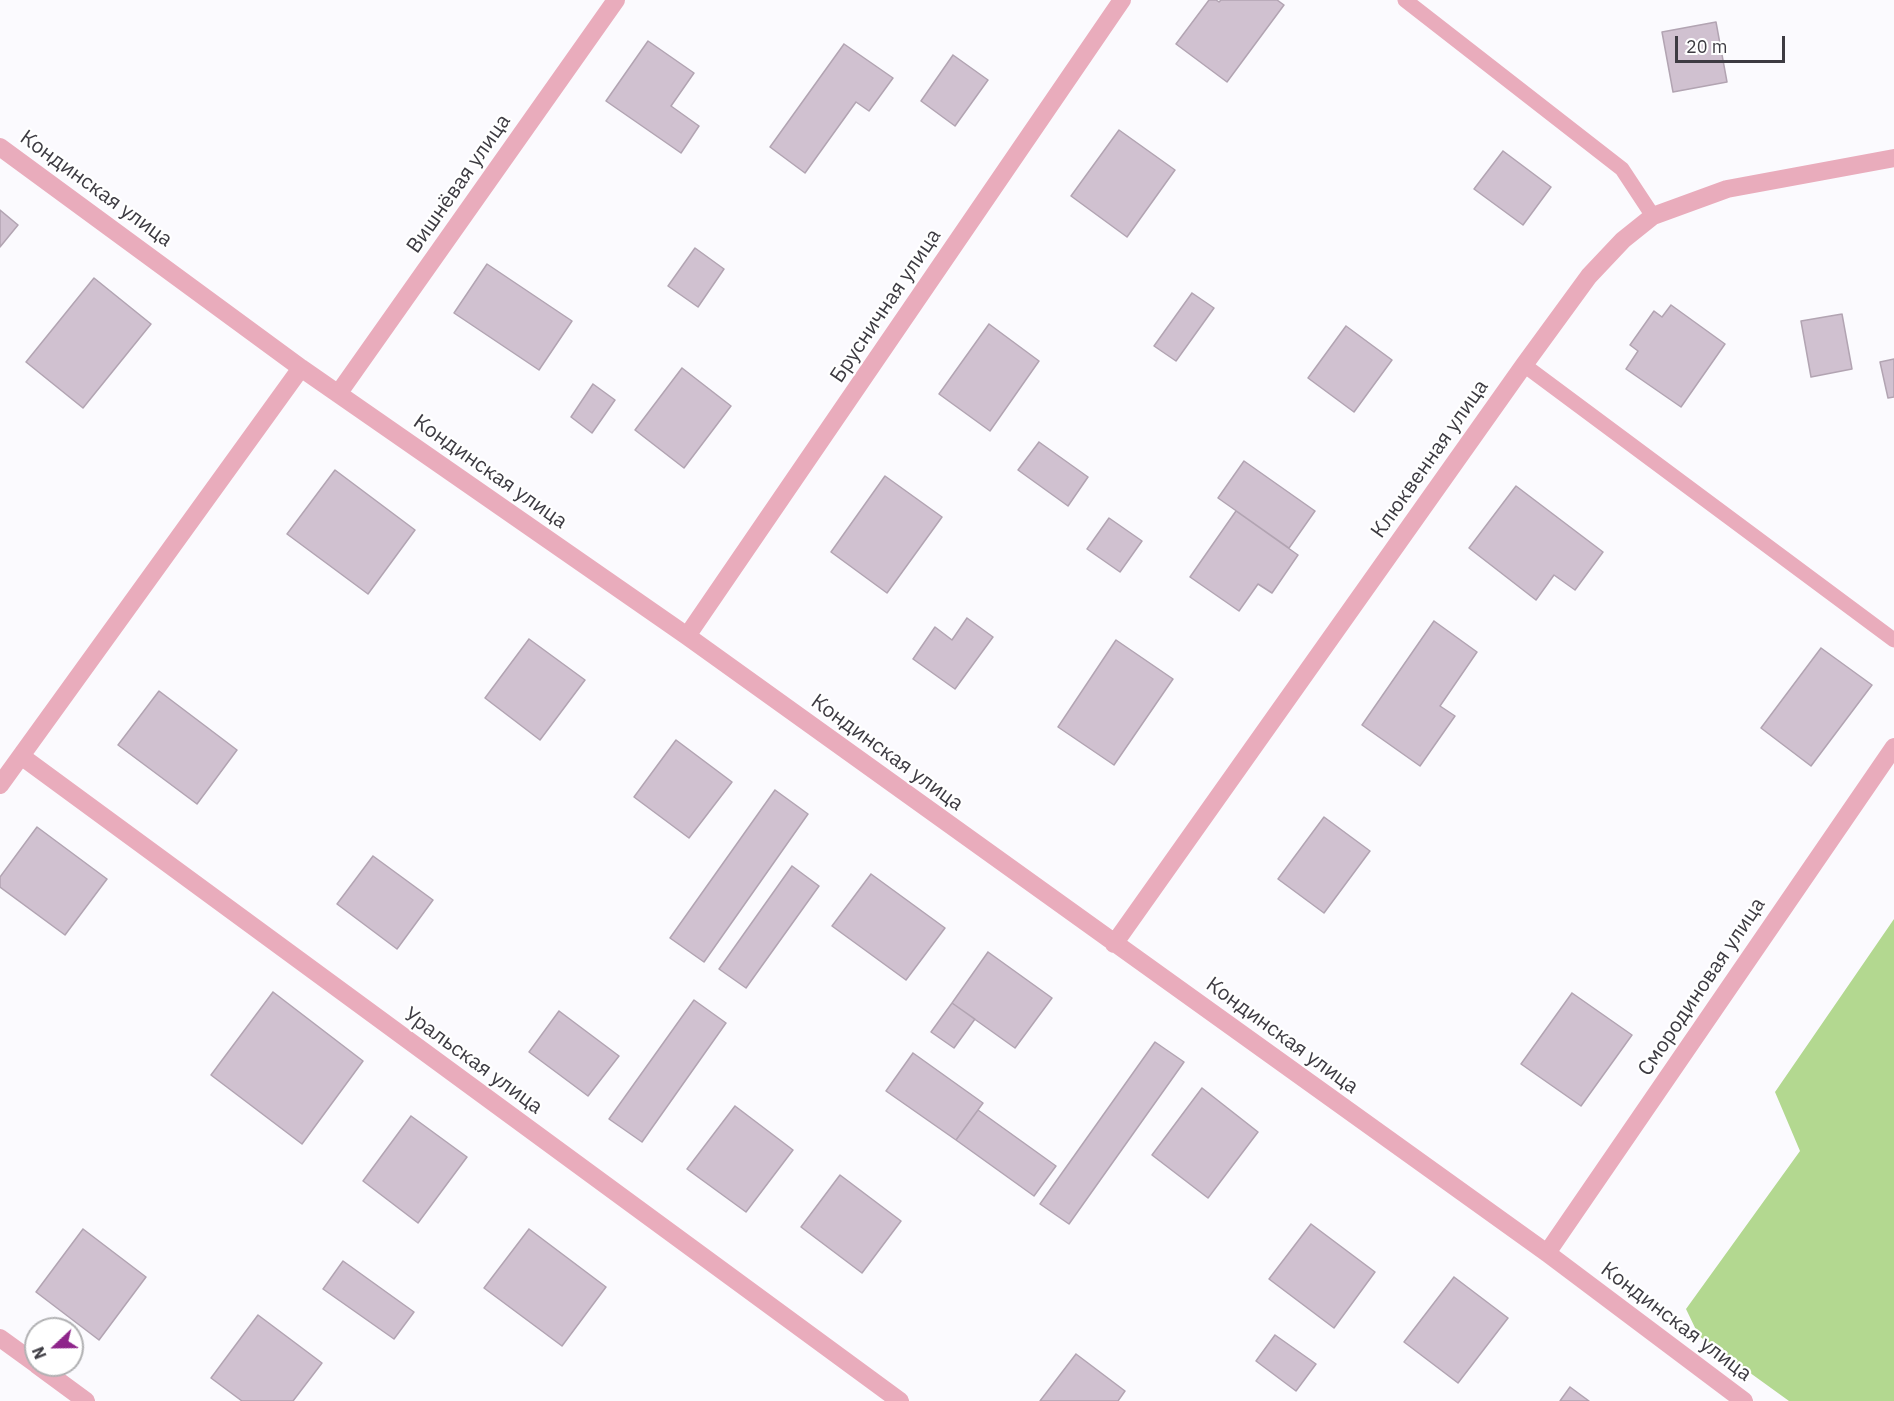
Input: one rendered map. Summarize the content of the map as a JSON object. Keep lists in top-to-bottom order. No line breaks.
{"streets":{"street":["Вишнёвая улица","Кондинская улица","Брусничная улица","Клюквенная улица","Смородиновая улица","Уральская улица"]},"crossings":[["Вишнёвая улица","Кондинская улица"],["Кондинская улица","Брусничная улица"],["Кондинская улица","Клюквенная улица"],["Кондинская улица","Смородиновая улица"]],"scale_bar":"20 m","north":"left"}
